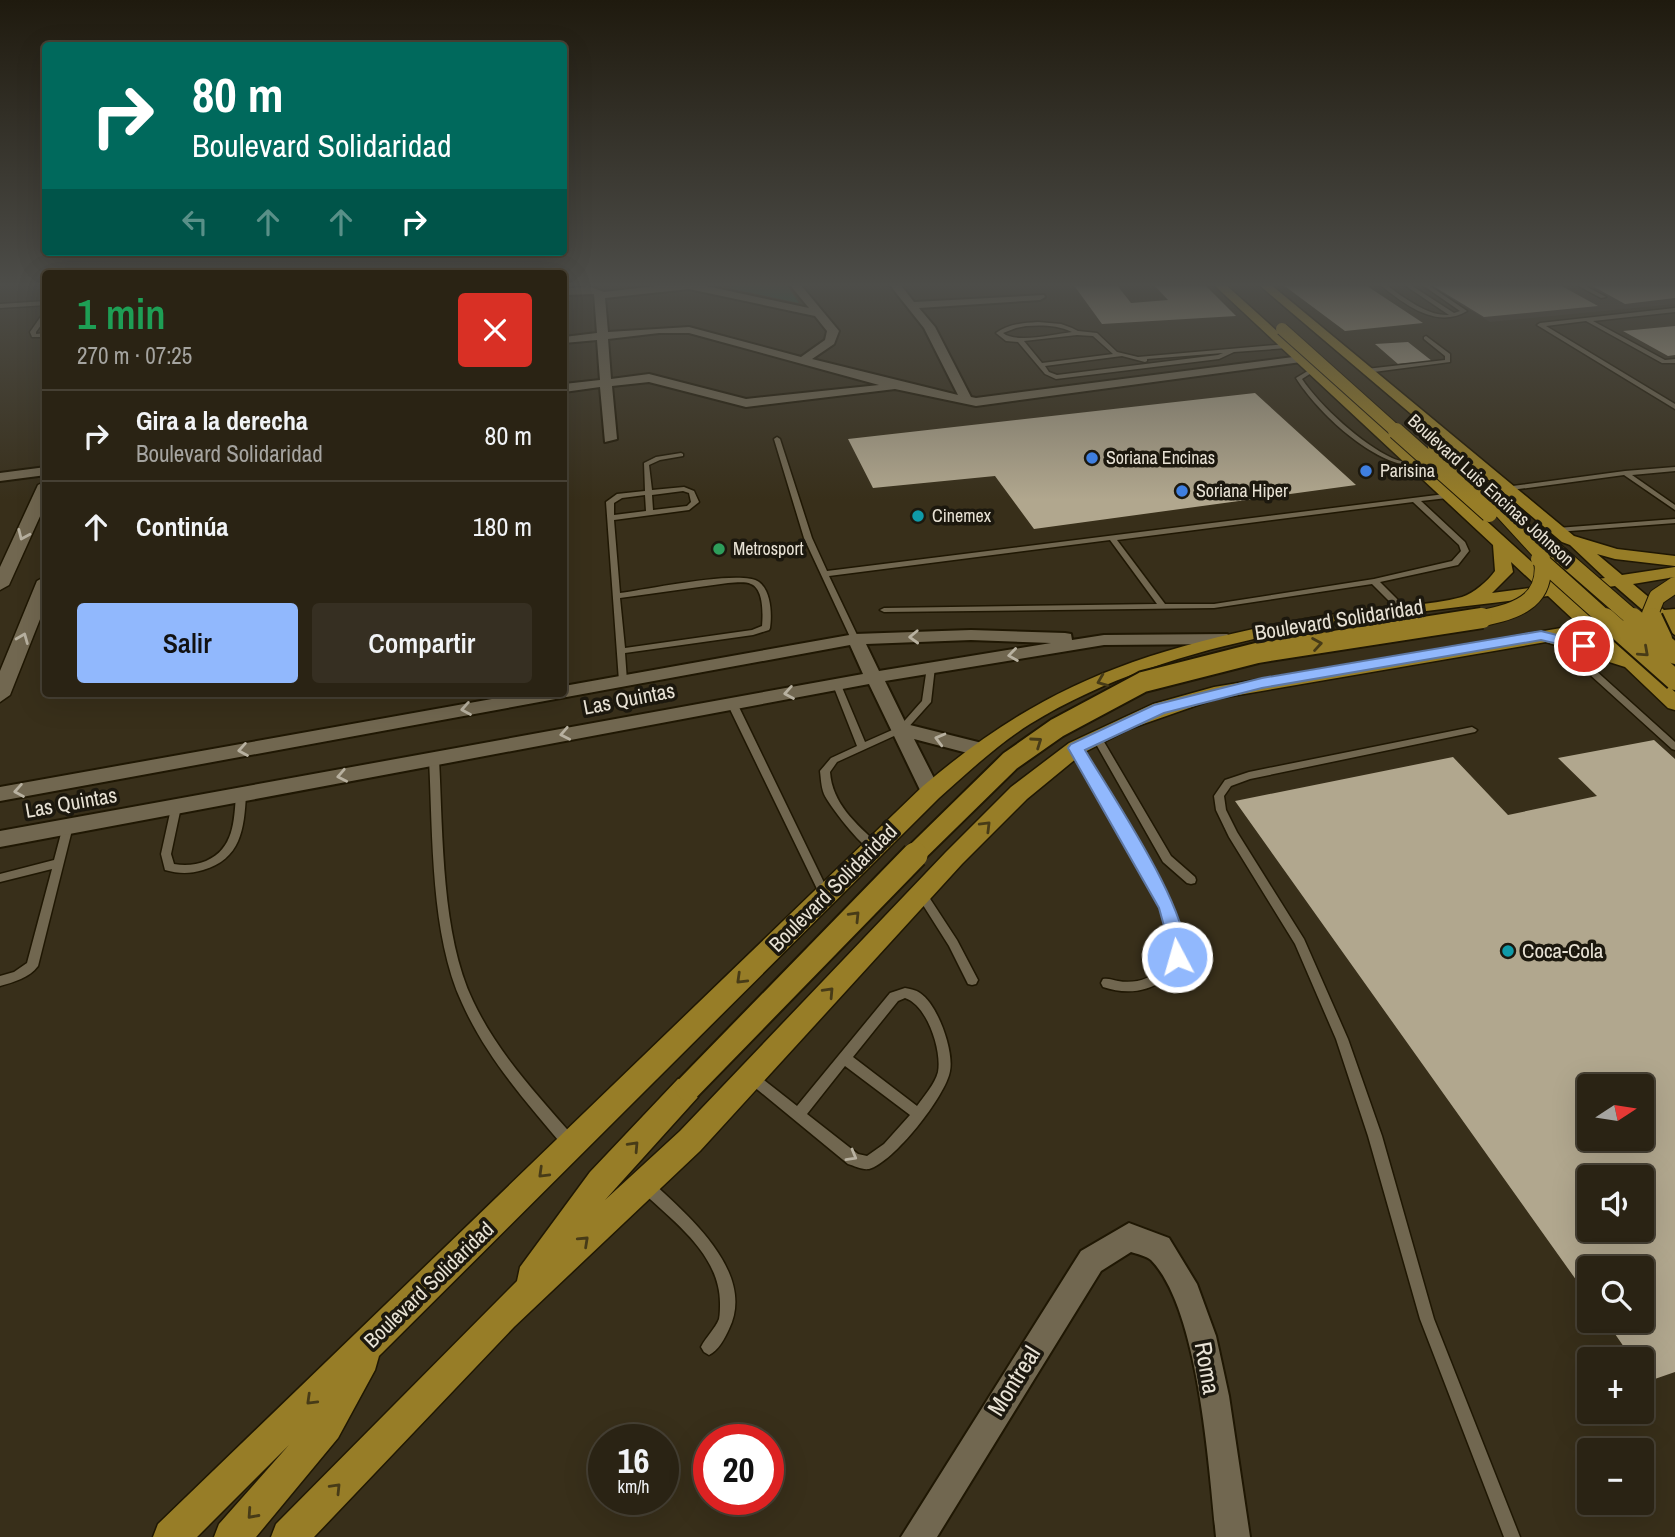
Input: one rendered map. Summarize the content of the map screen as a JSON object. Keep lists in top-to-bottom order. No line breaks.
{"streets":{"main road":["Boulevard Luis Encinas Johnson","Boulevard Solidaridad"],"street":["Las Quintas","Roma","Montreal"]},"crossings":[["Boulevard Solidaridad","Las Quintas"],["Roma","Montreal"]],"places":["Soriana Encinas","Parisina","Soriana Hiper","Cinemex","Metrosport","Coca-Cola"],"north":"right","page":{"turn":["80 m","Boulevard Solidaridad"],"heading":["1 min","270 m · 07:25"],"list":[{"name":"Gira a la derecha","note":"Boulevard Solidaridad","value":"80 m"},{"name":"Continúa","value":"180 m"}],"buttons":["Salir","Compartir"],"map_buttons":["+","−"],"speed":"16 km/h","limit":"20"}}
